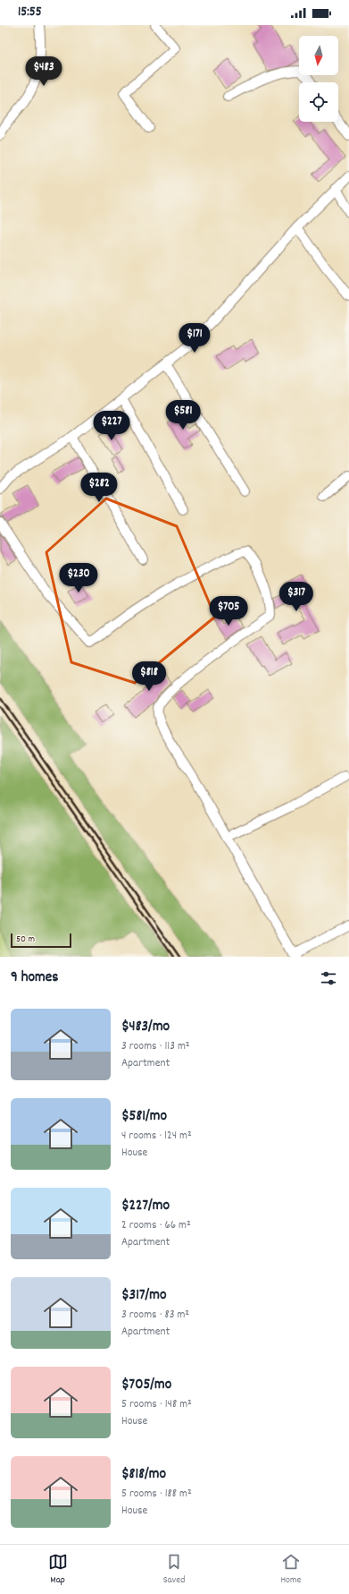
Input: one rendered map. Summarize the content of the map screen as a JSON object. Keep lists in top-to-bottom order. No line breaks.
{"scale_bar":"50 m","north":"bottom","page":{"status":"15:55","price":["$483","$171","$581","$227","$282","$230","$317","$705","$818"],"scale":"50 m","heading":"9 homes","list":[{"name":"$483/mo","note":"3 rooms · 113 m² · Apartment"},{"name":"$581/mo","note":"4 rooms · 124 m² · House"},{"name":"$227/mo","note":"2 rooms · 66 m² · Apartment"},{"name":"$317/mo","note":"3 rooms · 83 m² · Apartment"},{"name":"$705/mo","note":"5 rooms · 148 m² · House"},{"name":"$818/mo","note":"5 rooms · 188 m² · House"}],"tabs":["Map","Saved","Home"]}}
